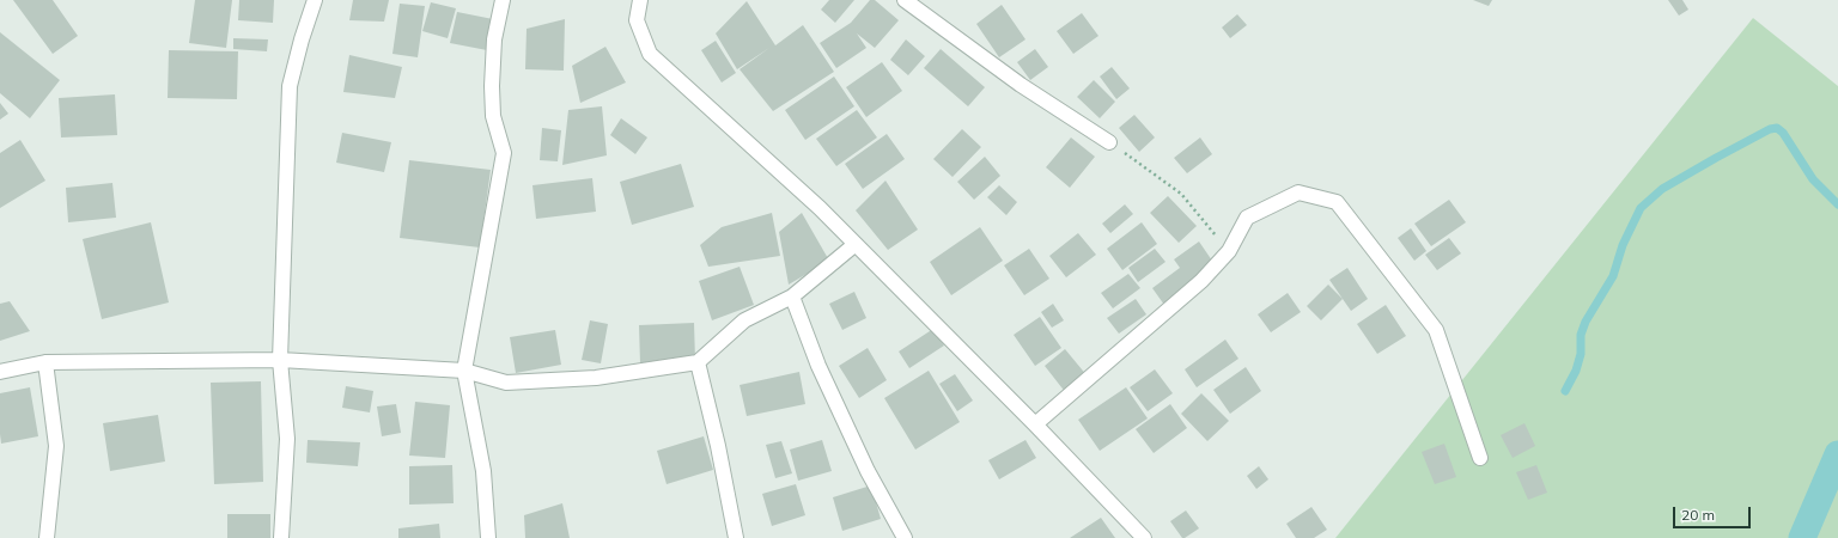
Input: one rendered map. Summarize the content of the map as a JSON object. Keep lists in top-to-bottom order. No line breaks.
{"scale_bar":"20 m"}
